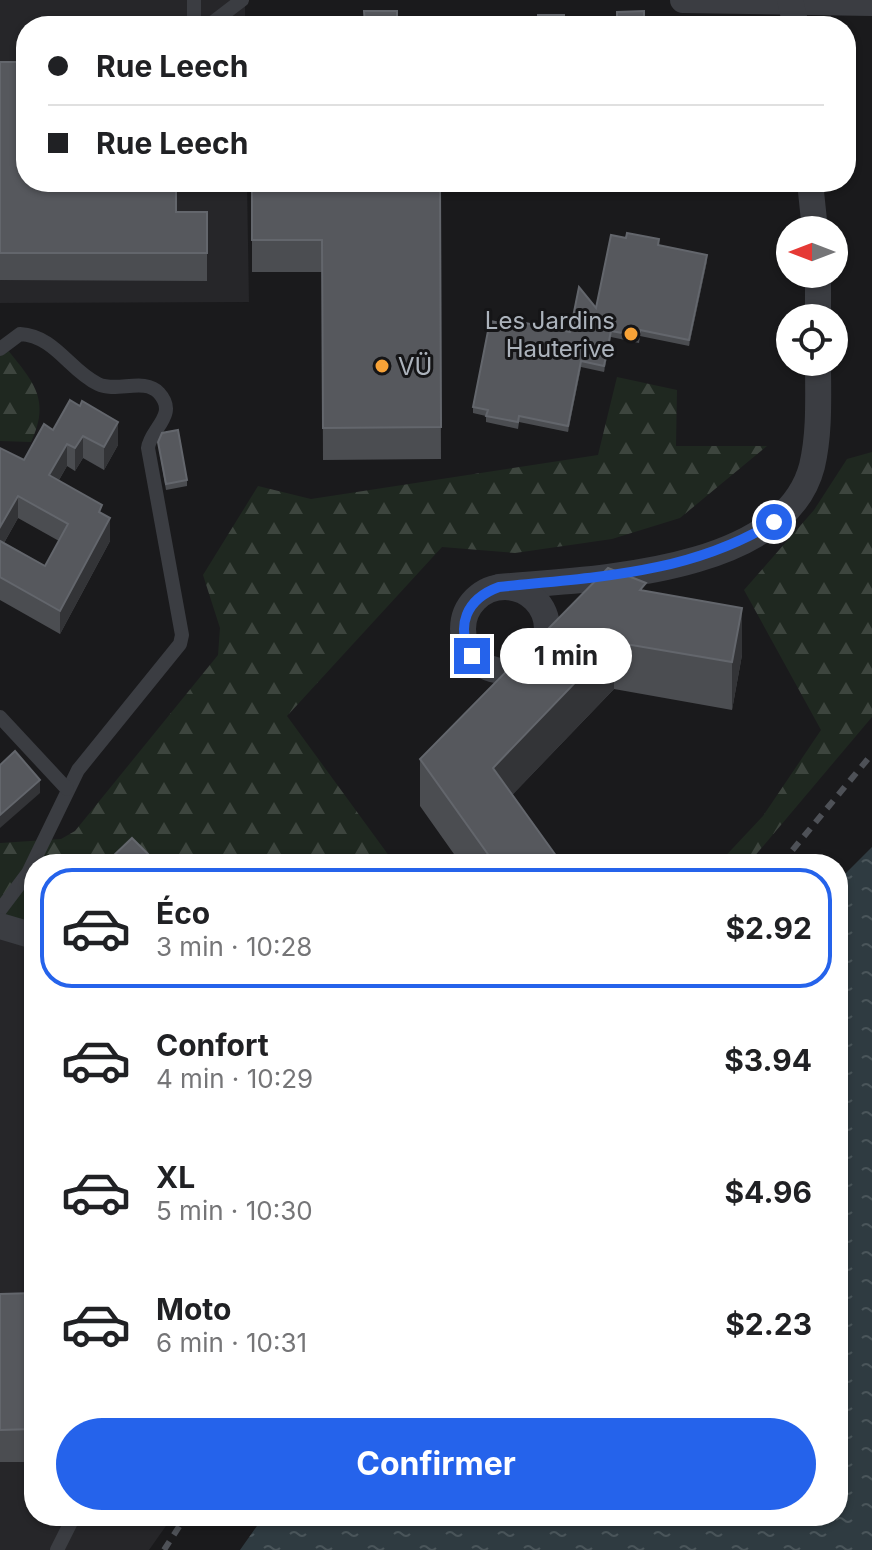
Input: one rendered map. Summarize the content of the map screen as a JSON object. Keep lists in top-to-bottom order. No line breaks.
{"places":["Les Jardins Hauterive","VÜ"],"north":"left","page":{"banner":["Rue Leech","Rue Leech"],"bubble":"1 min","list":[{"name":"Éco","note":"3 min · 10:28","value":"$2.92"},{"name":"Confort","note":"4 min · 10:29","value":"$3.94"},{"name":"XL","note":"5 min · 10:30","value":"$4.96"},{"name":"Moto","note":"6 min · 10:31","value":"$2.23"}],"buttons":"Confirmer"}}
